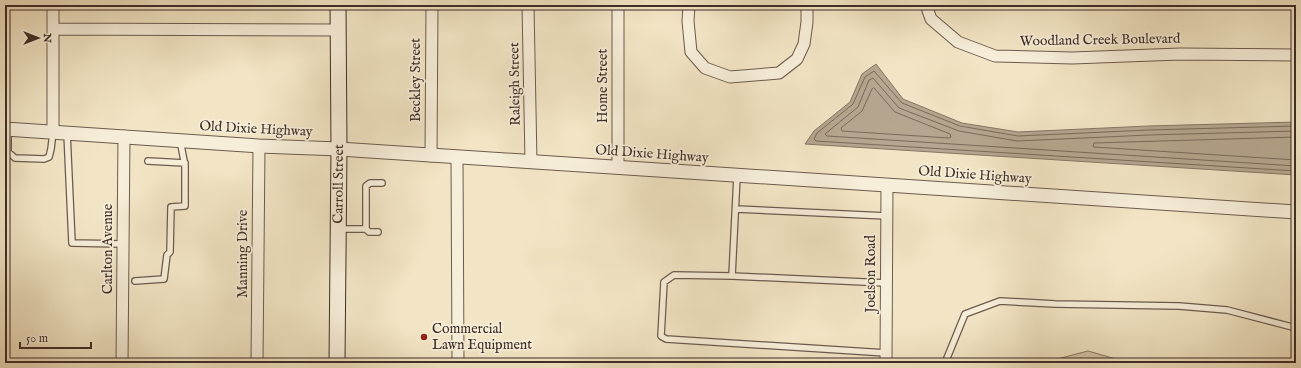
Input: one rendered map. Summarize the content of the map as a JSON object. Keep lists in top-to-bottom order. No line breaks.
{"streets":{"main road":["Carroll Street"],"street":["Woodland Creek Boulevard","Beckley Street","Raleigh Street","Home Street","Old Dixie Highway","Carlton Avenue","Manning Drive","Joelson Road"]},"crossings":[["Beckley Street","Old Dixie Highway"],["Raleigh Street","Old Dixie Highway"],["Home Street","Old Dixie Highway"],["Old Dixie Highway","Carroll Street"],["Old Dixie Highway","Carlton Avenue"],["Old Dixie Highway","Manning Drive"],["Old Dixie Highway","Joelson Road"]],"places":["Commercial Lawn Equipment"],"scale_bar":"50 m","north":"right"}
